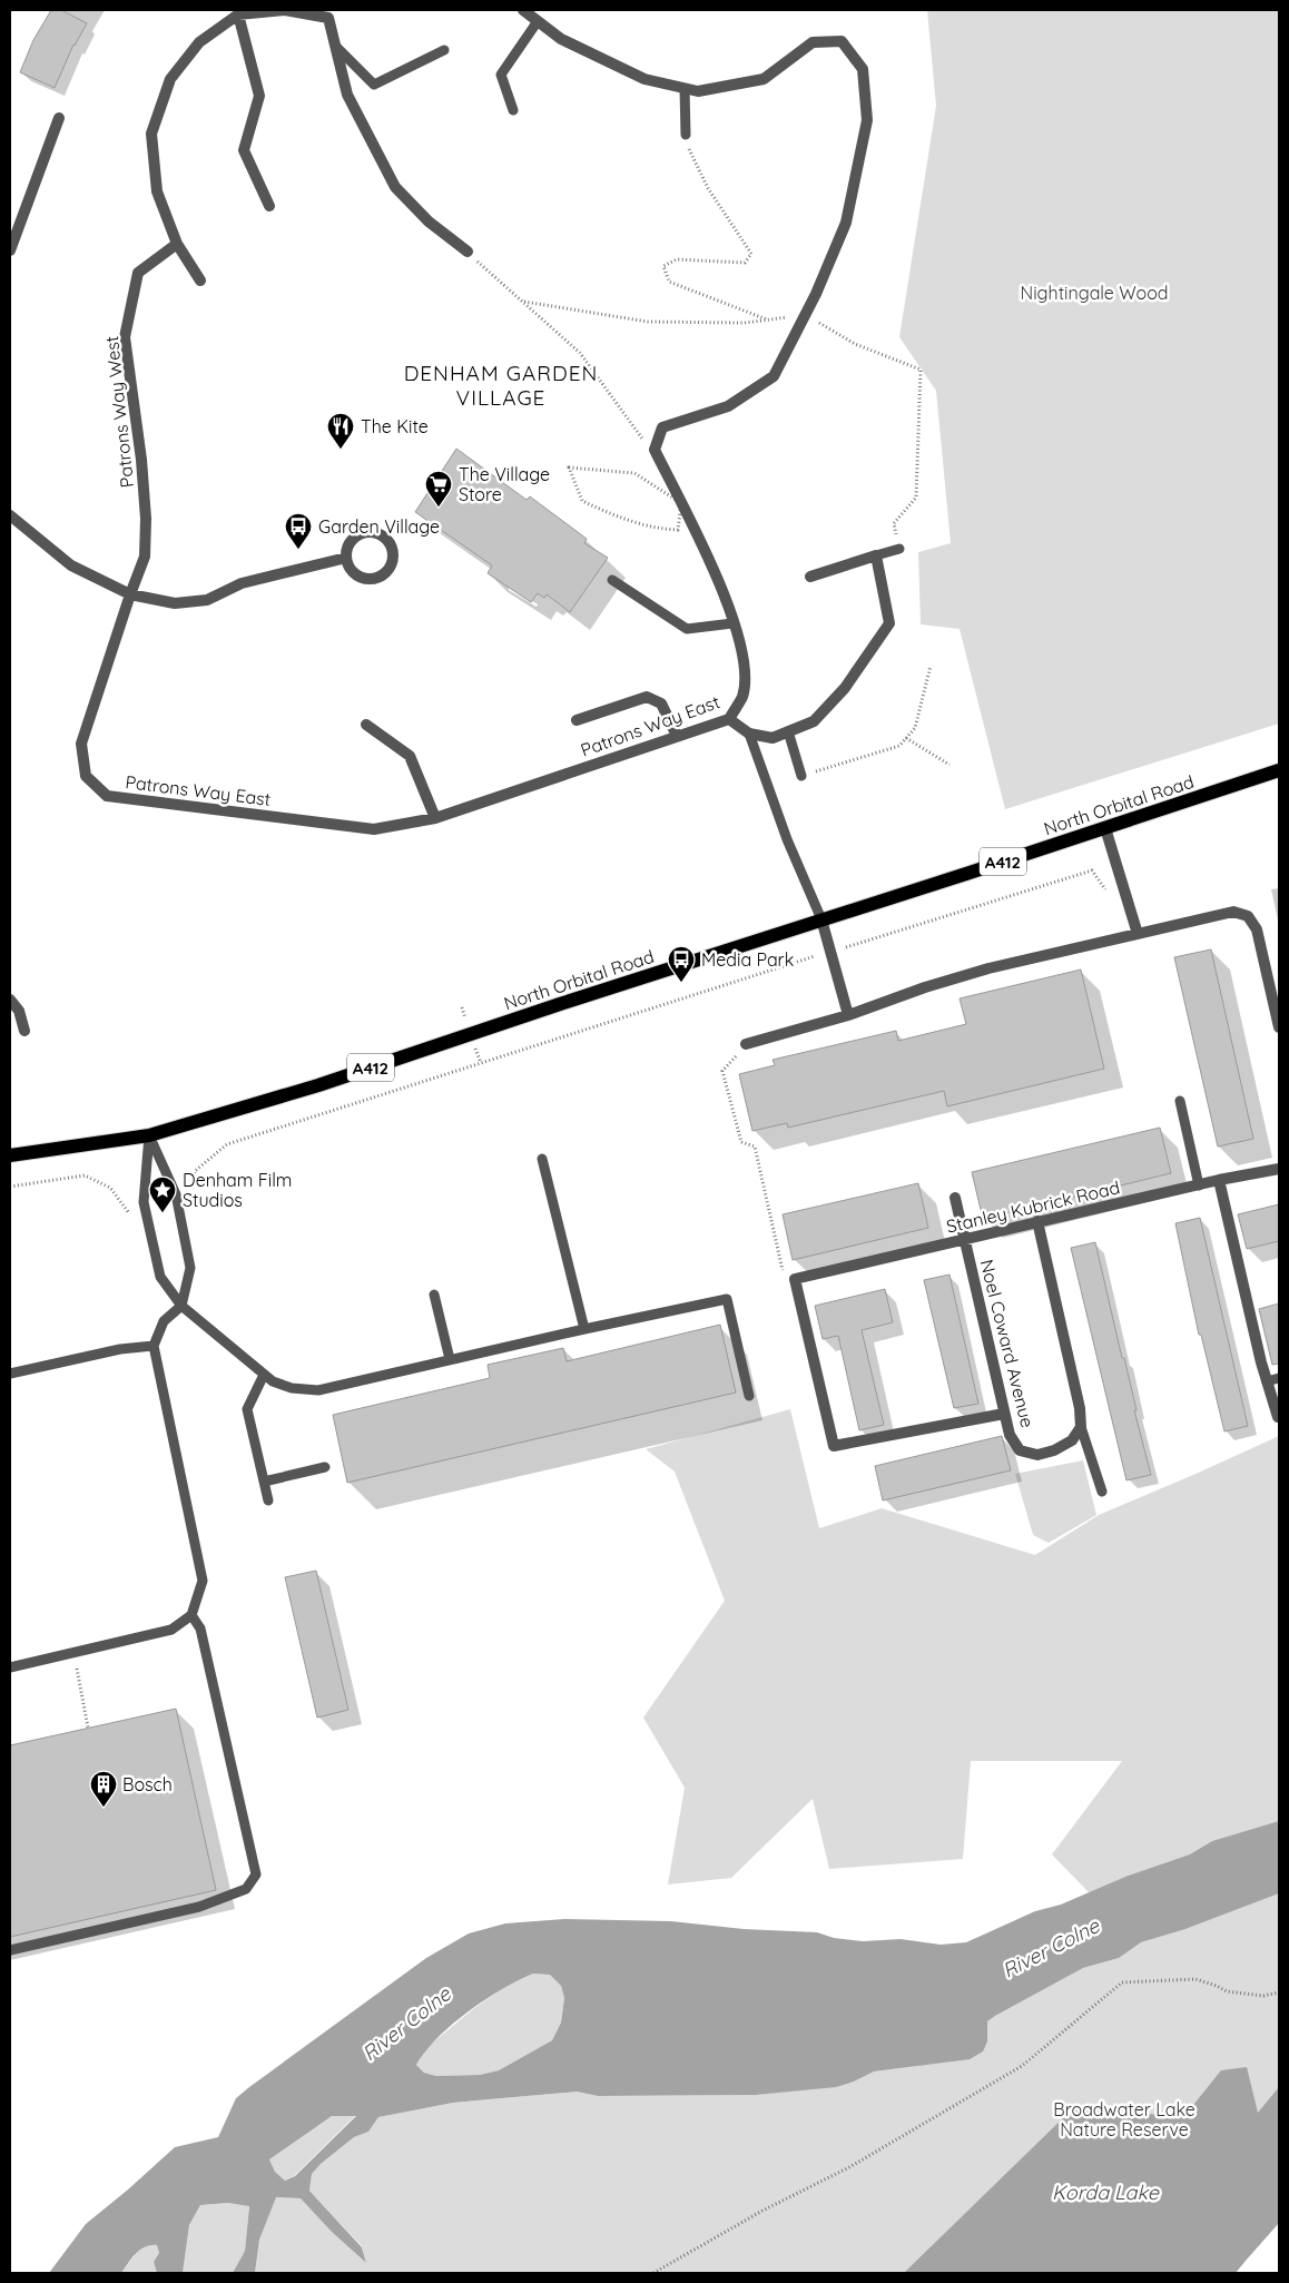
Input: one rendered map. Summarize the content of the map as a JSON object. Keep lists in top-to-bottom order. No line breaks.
{"streets":{"main road":["North Orbital Road","A412"],"street":["Patrons Way West","Patrons Way East","Stanley Kubrick Road","Noel Coward Avenue"]},"crossings":[["Patrons Way West","Patrons Way East"],["Stanley Kubrick Road","Noel Coward Avenue"]],"districts":["DENHAM GARDEN VILLAGE"],"water":["River Colne","Korda Lake"],"parks":["Nightingale Wood","Broadwater Lake Nature Reserve"],"places":{"restaurant":["The Kite"],"supermarket":["The Village Store"],"bus stop":["Garden Village","Media Park"],"place":["Denham Film Studios"],"building":["Bosch"]}}
